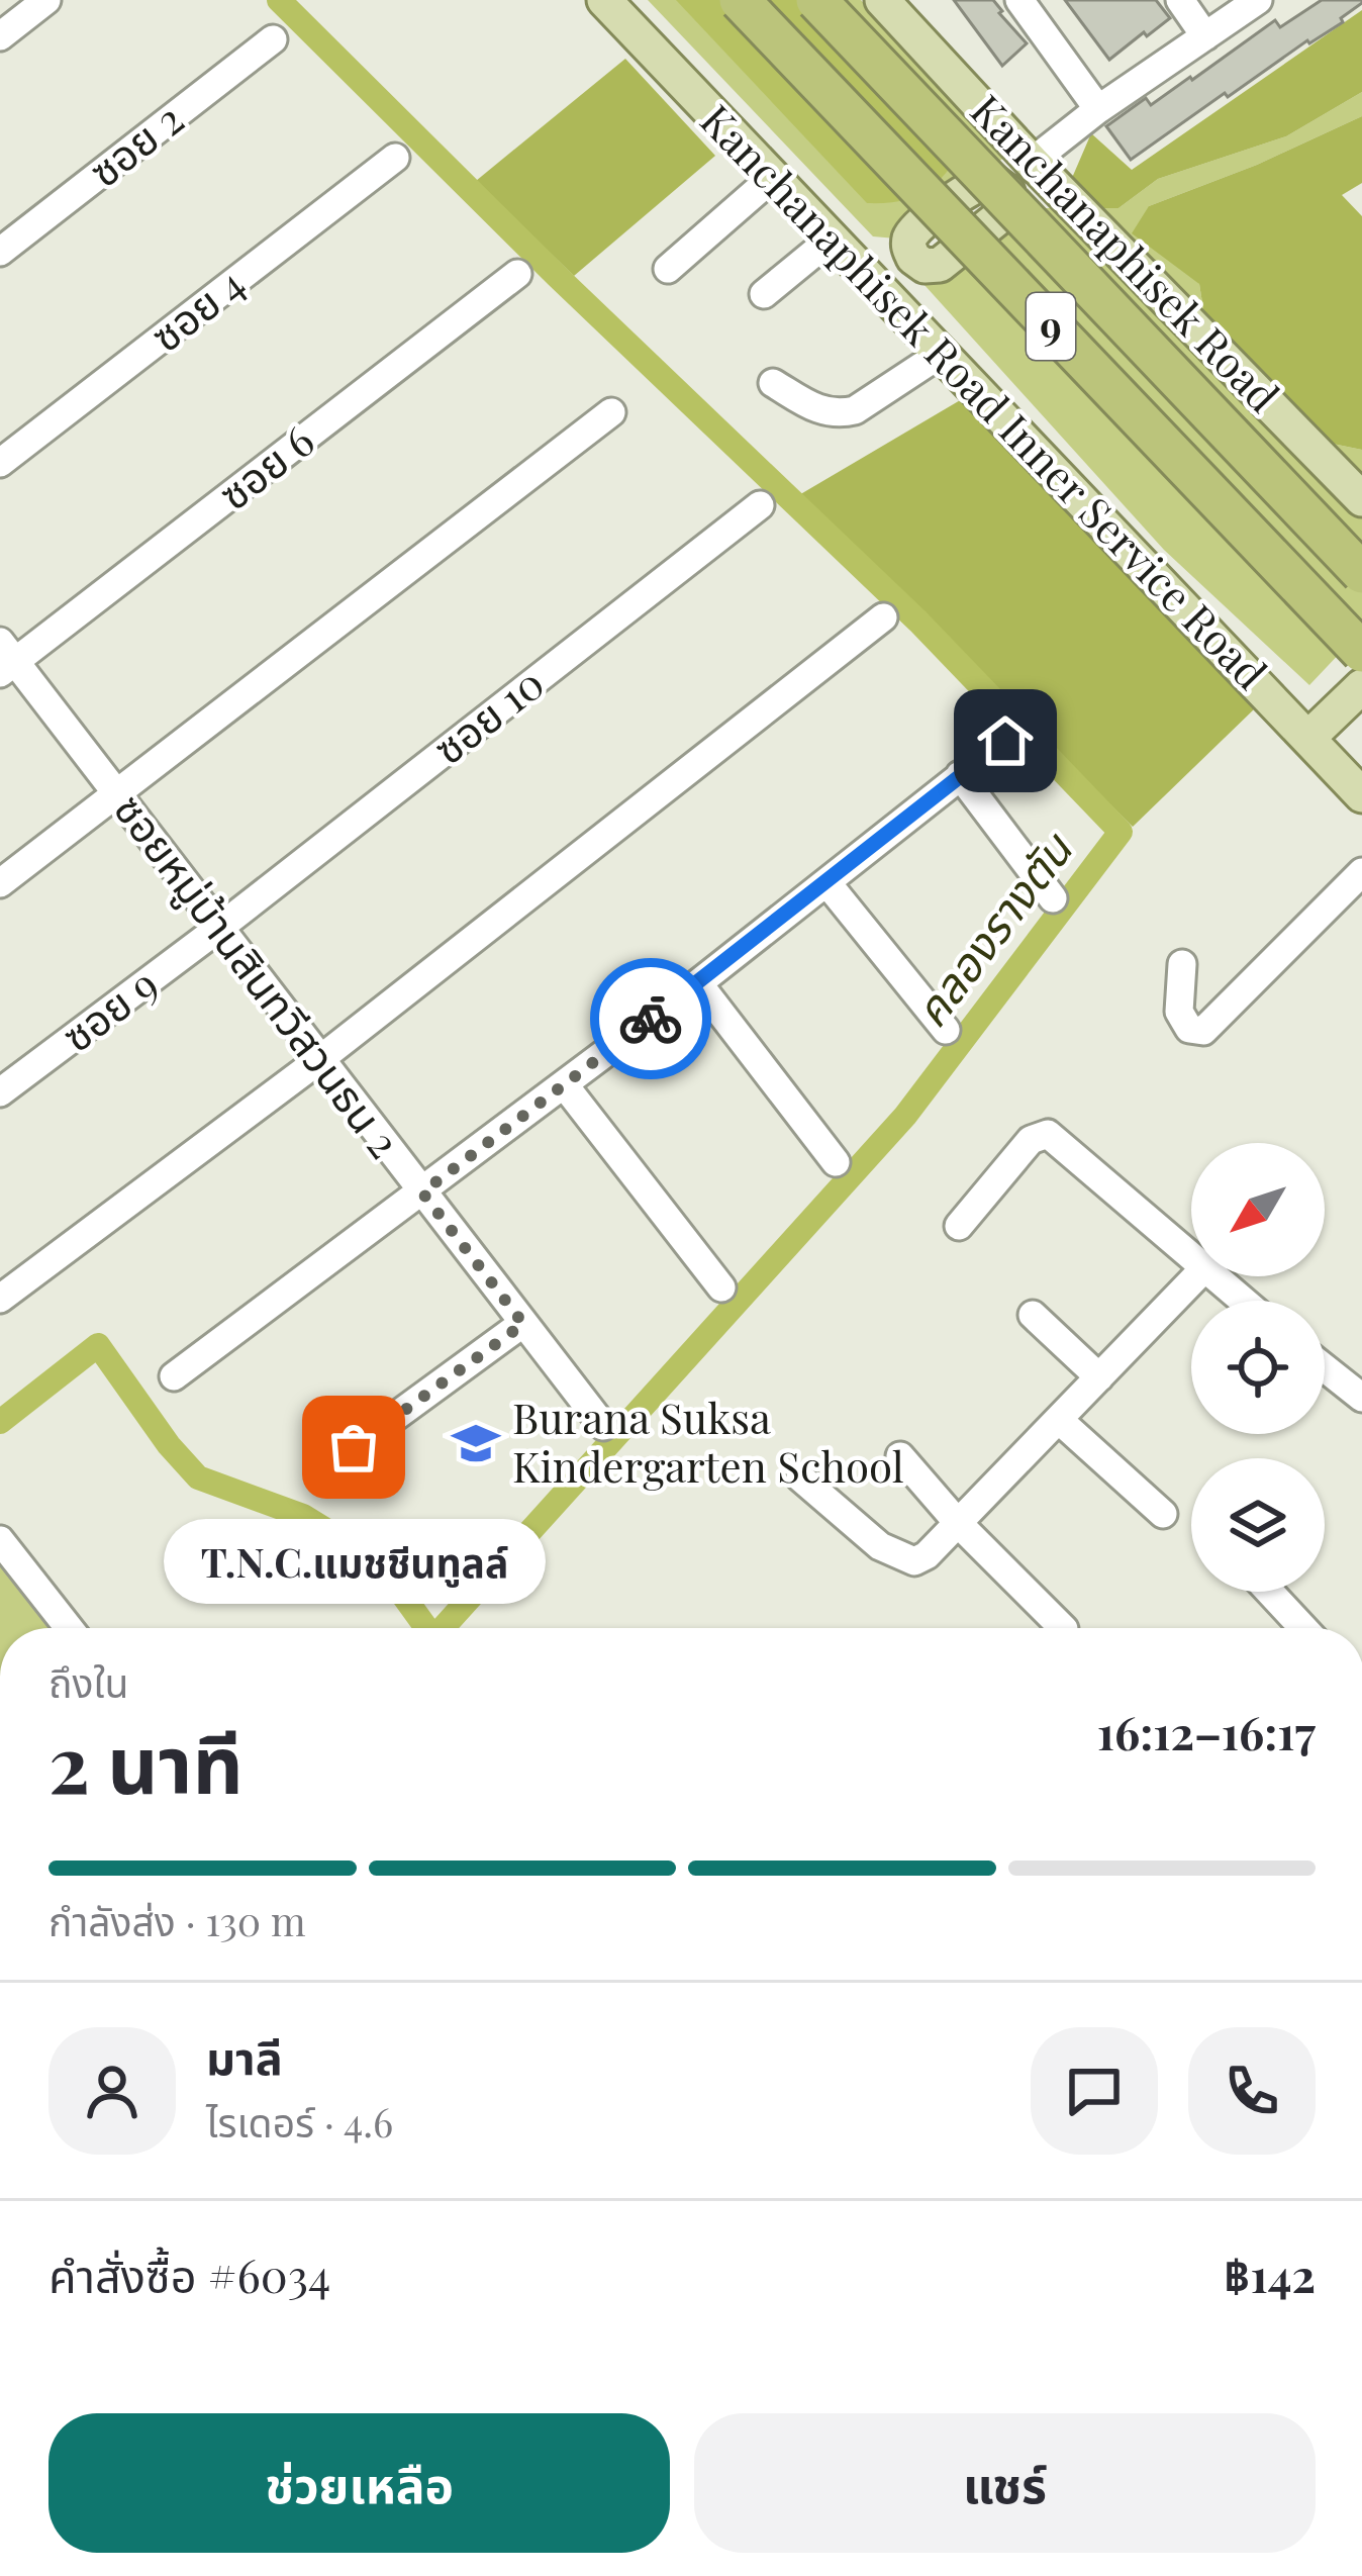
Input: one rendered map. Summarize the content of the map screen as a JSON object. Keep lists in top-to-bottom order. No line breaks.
{"streets":{"highway":["Kanchanaphisek Road","9"],"main road":["Kanchanaphisek Road Inner Service Road"],"street":["ซอย 2","ซอย 4","ซอย 6","ซอย 10","ซอยหมู่บ้านสินทวีสวนธน 2","ซอย 9"]},"crossings":[["ซอย 6","ซอยหมู่บ้านสินทวีสวนธน 2"],["ซอย 10","ซอยหมู่บ้านสินทวีสวนธน 2"],["ซอย 10","ซอย 9"],["ซอยหมู่บ้านสินทวีสวนธน 2","ซอย 9"]],"water":["คลองรางตัน"],"places":{"school or university":["Burana Suksa Kindergarten School"],"other":["T.N.C.แมชชีนทูลล์"]},"north":"bottom left","page":{"bubble":"T.N.C.แมชชีนทูลล์","heading":["2 นาที","ถึงใน","16:12–16:17"],"panel":["มาลี","ไรเดอร์ · 4.6","คำสั่งซื้อ #6034","฿142"],"bar":"กำลังส่ง · 130 m","buttons":["ช่วยเหลือ","แชร์"]}}
